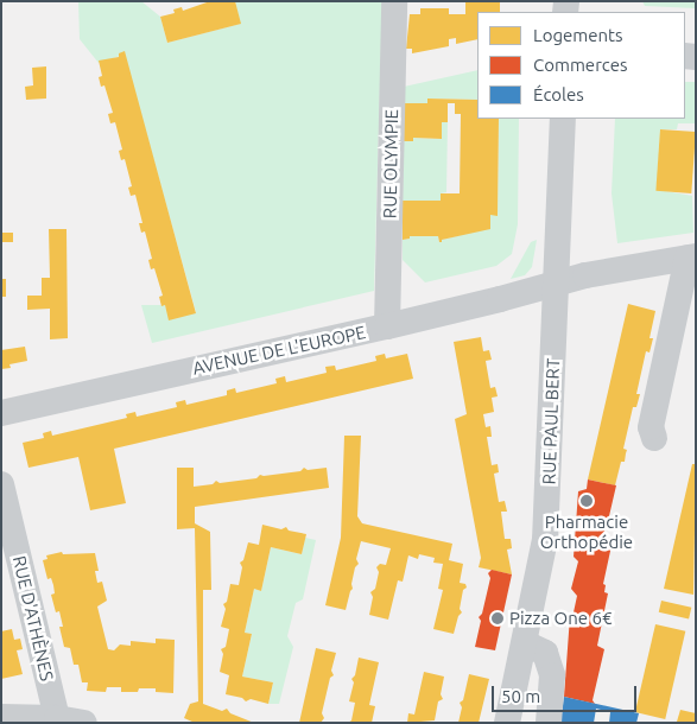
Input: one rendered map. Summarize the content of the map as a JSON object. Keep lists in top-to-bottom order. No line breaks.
{"streets":{"street":["RUE OLYMPIE","AVENUE DE L'EUROPE","RUE PAUL BERT","RUE D'ATHÈNES"]},"crossings":[["RUE OLYMPIE","AVENUE DE L'EUROPE"],["AVENUE DE L'EUROPE","RUE PAUL BERT"]],"places":["Pharmacie Orthopédie","Pizza One 6€"],"legend":["Logements","Commerces","Écoles"],"scale_bar":"50 m"}
